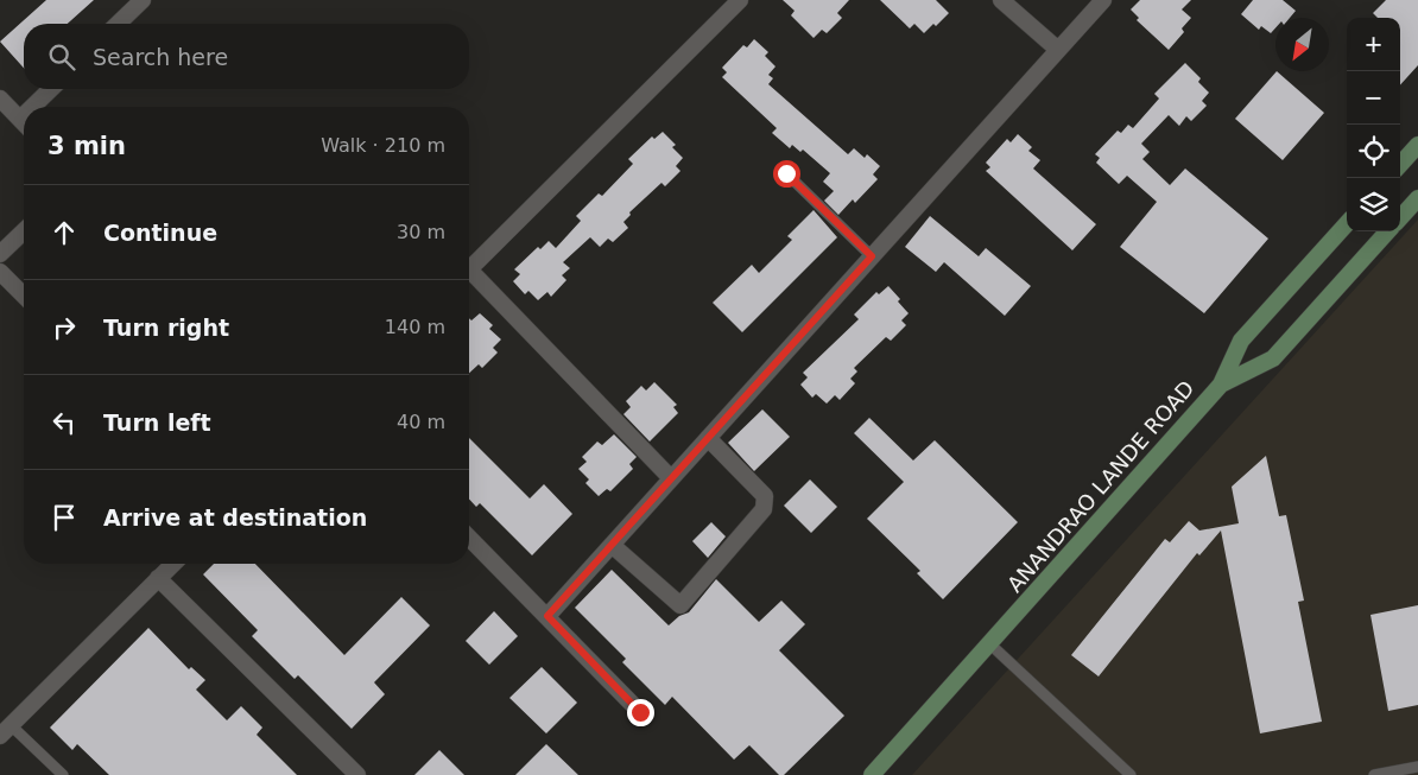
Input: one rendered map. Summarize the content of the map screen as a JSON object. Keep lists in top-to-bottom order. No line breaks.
{"streets":{"main road":["ANANDRAO LANDE ROAD"]},"north":"bottom left","page":{"map_buttons":["+","−"],"search":"Search here","heading":["3 min","Walk · 210 m"],"list":[["Continue","30 m"],["Turn right","140 m"],["Turn left","40 m"],"Arrive at destination"]}}
